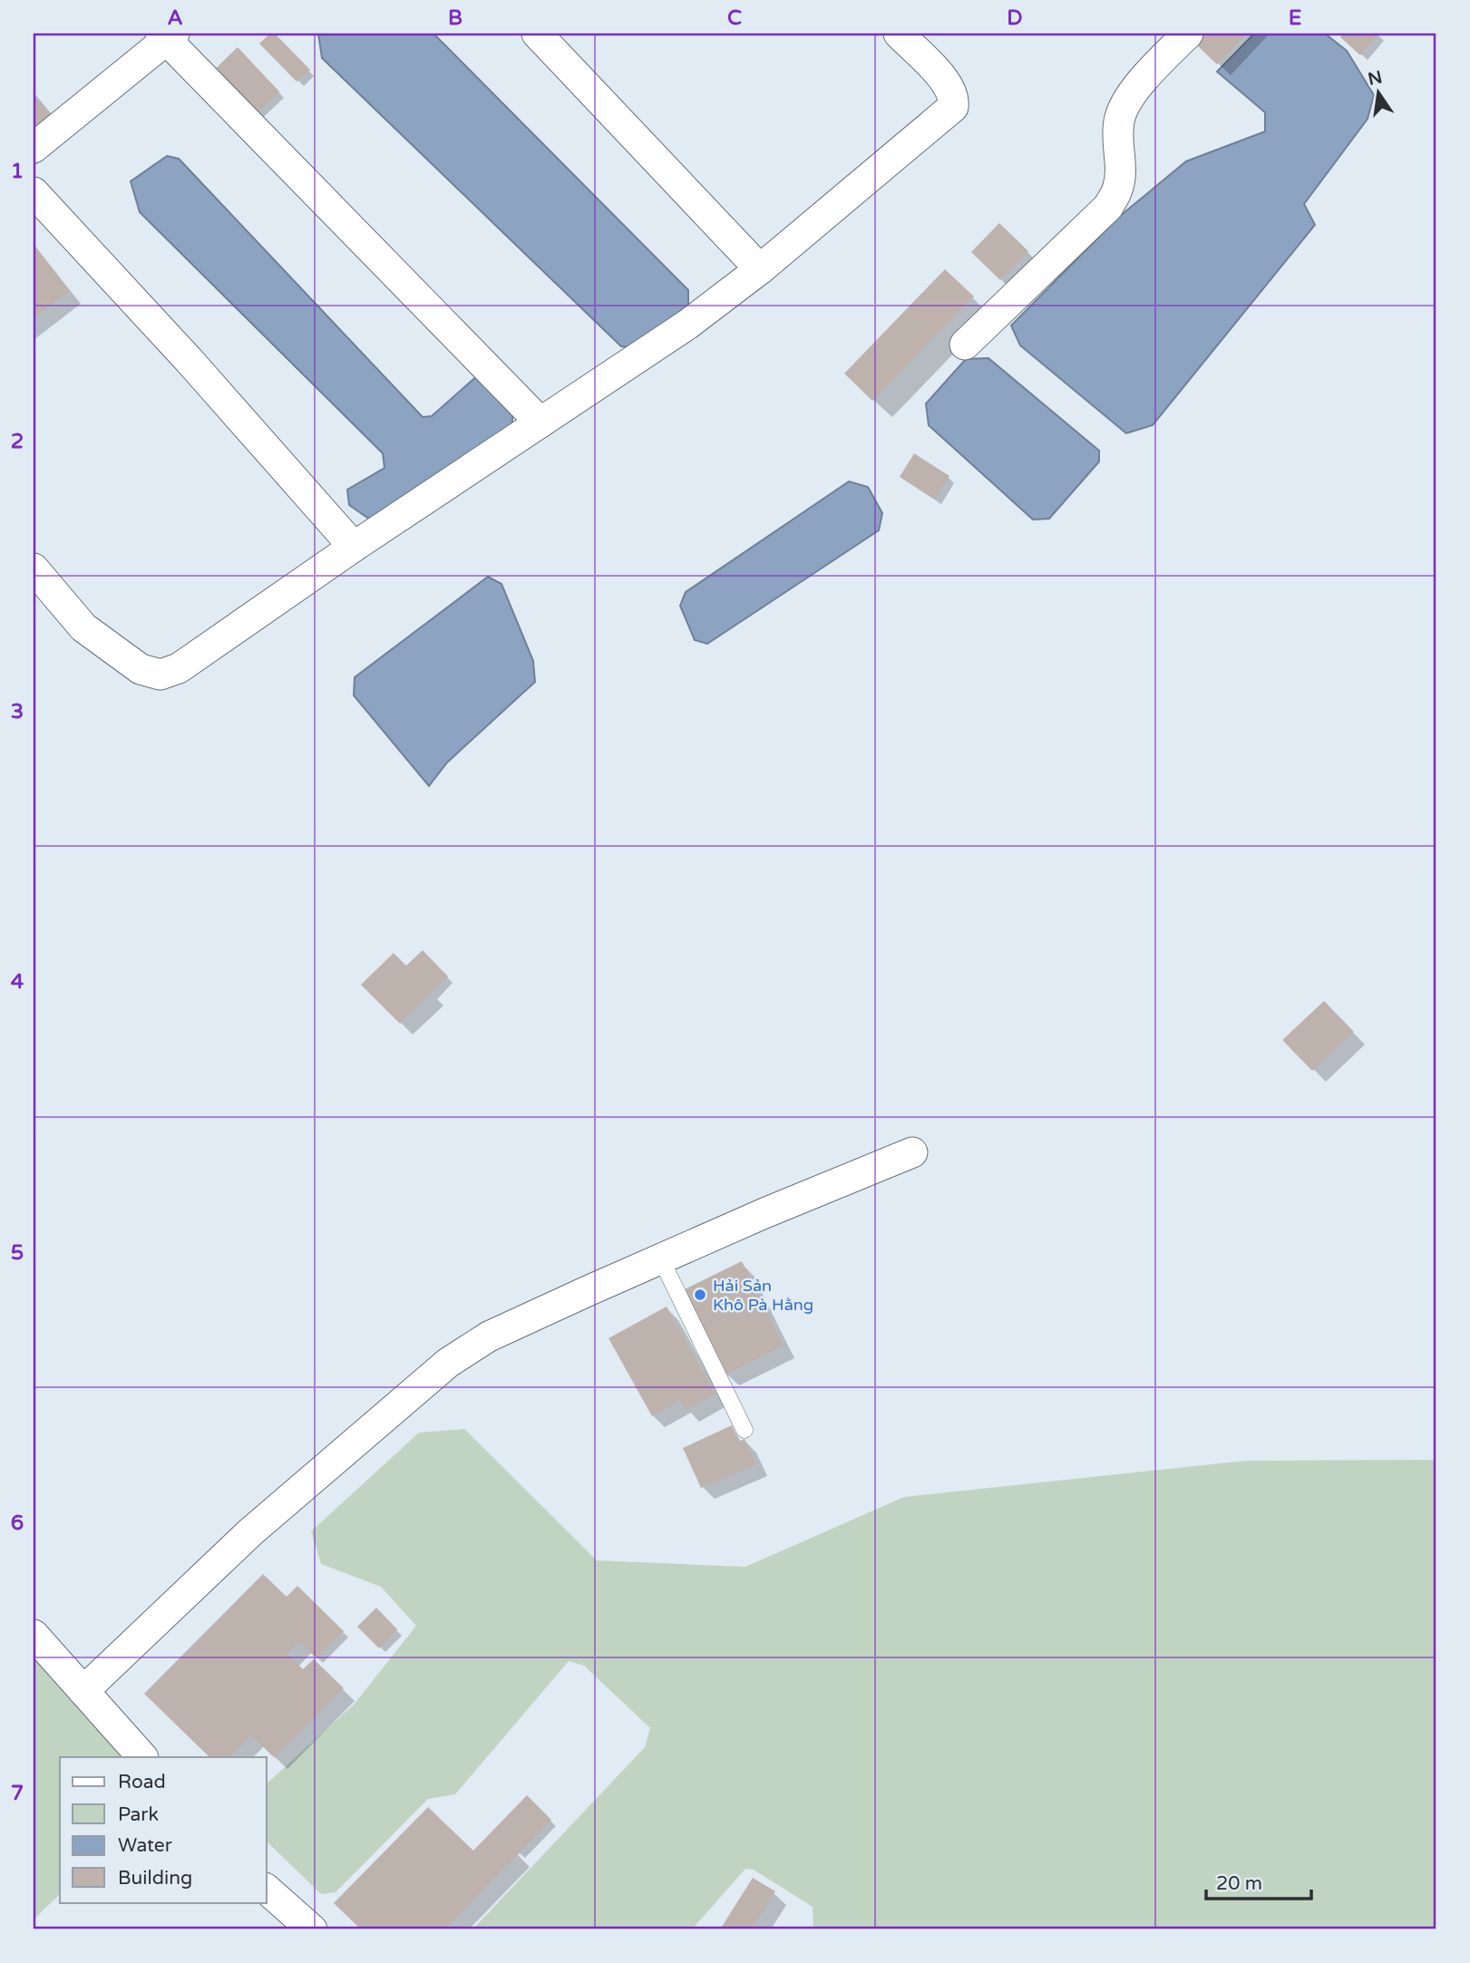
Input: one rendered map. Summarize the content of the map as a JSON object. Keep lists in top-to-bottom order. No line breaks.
{"places":["Hải Sản Khô Pà Hằng"],"legend":["Road","Park","Water","Building"],"scale_bar":"20 m","north":"top","grid":{"columns":["A","B","C","D","E"],"rows":["1","2","3","4","5","6","7"]}}
